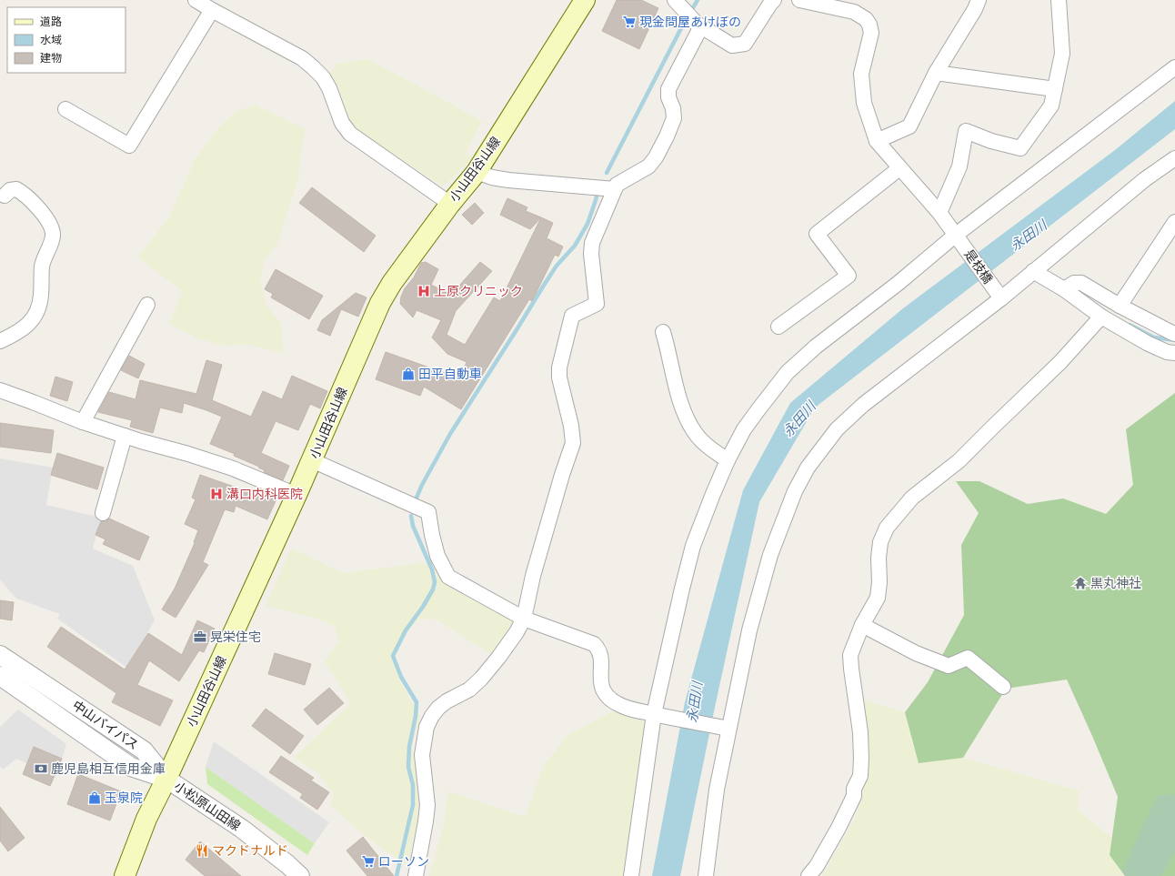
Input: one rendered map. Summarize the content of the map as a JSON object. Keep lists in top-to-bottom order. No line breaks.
{"streets":{"main road":["小山田谷山線"],"street":["是枝橋","中山バイパス","小松原山田線"]},"crossings":[["小山田谷山線","中山バイパス"],["小山田谷山線","小松原山田線"],["中山バイパス","小松原山田線"]],"water":["永田川"],"places":{"supermarket":["現金問屋あけぼの","ローソン"],"hospital":["上原クリニック","溝口内科医院"],"shop":["田平自動車","玉泉院"],"temple":["黒丸神社"],"office":["晃栄住宅"],"bank":["鹿児島相互信用金庫"],"restaurant":["マクドナルド"]},"legend":["道路","水域","建物"]}
